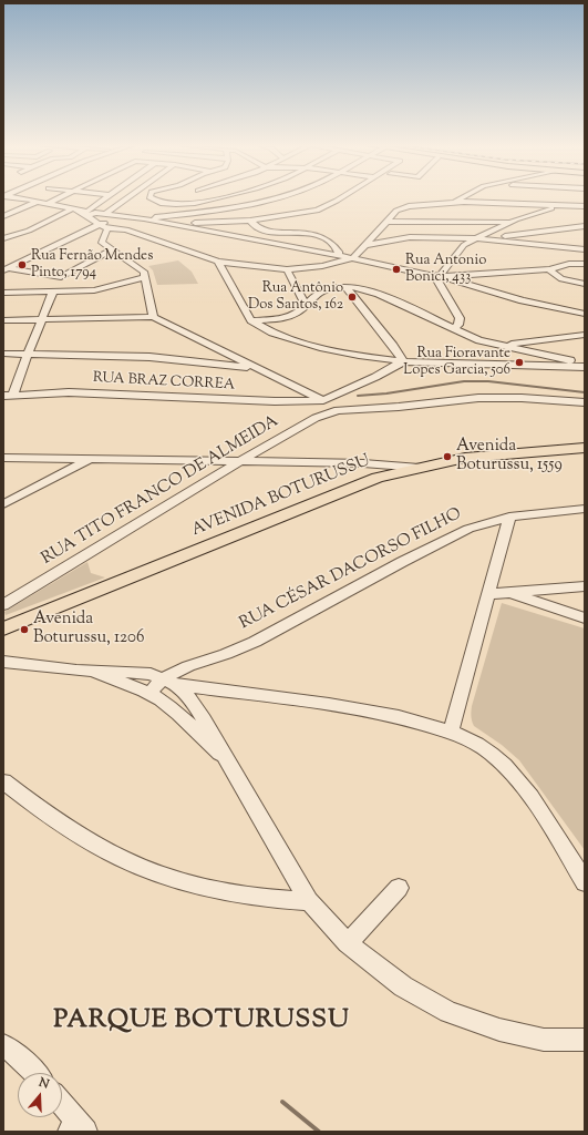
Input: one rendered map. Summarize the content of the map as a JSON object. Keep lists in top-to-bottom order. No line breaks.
{"streets":{"main road":["AVENIDA BOTURUSSU"],"street":["RUA BRAZ CORREA","RUA TITO FRANCO DE ALMEIDA","RUA CÉSAR DACORSO FILHO"]},"districts":["PARQUE BOTURUSSU"],"places":["Rua Fernão Mendes Pinto, 1794","Rua Antonio Bonici, 433","Rua Antônio Dos Santos, 162","Rua Fioravante Lopes Garcia, 506","Avenida Boturussu, 1559","Avenida Boturussu, 1206"],"north":"top"}
